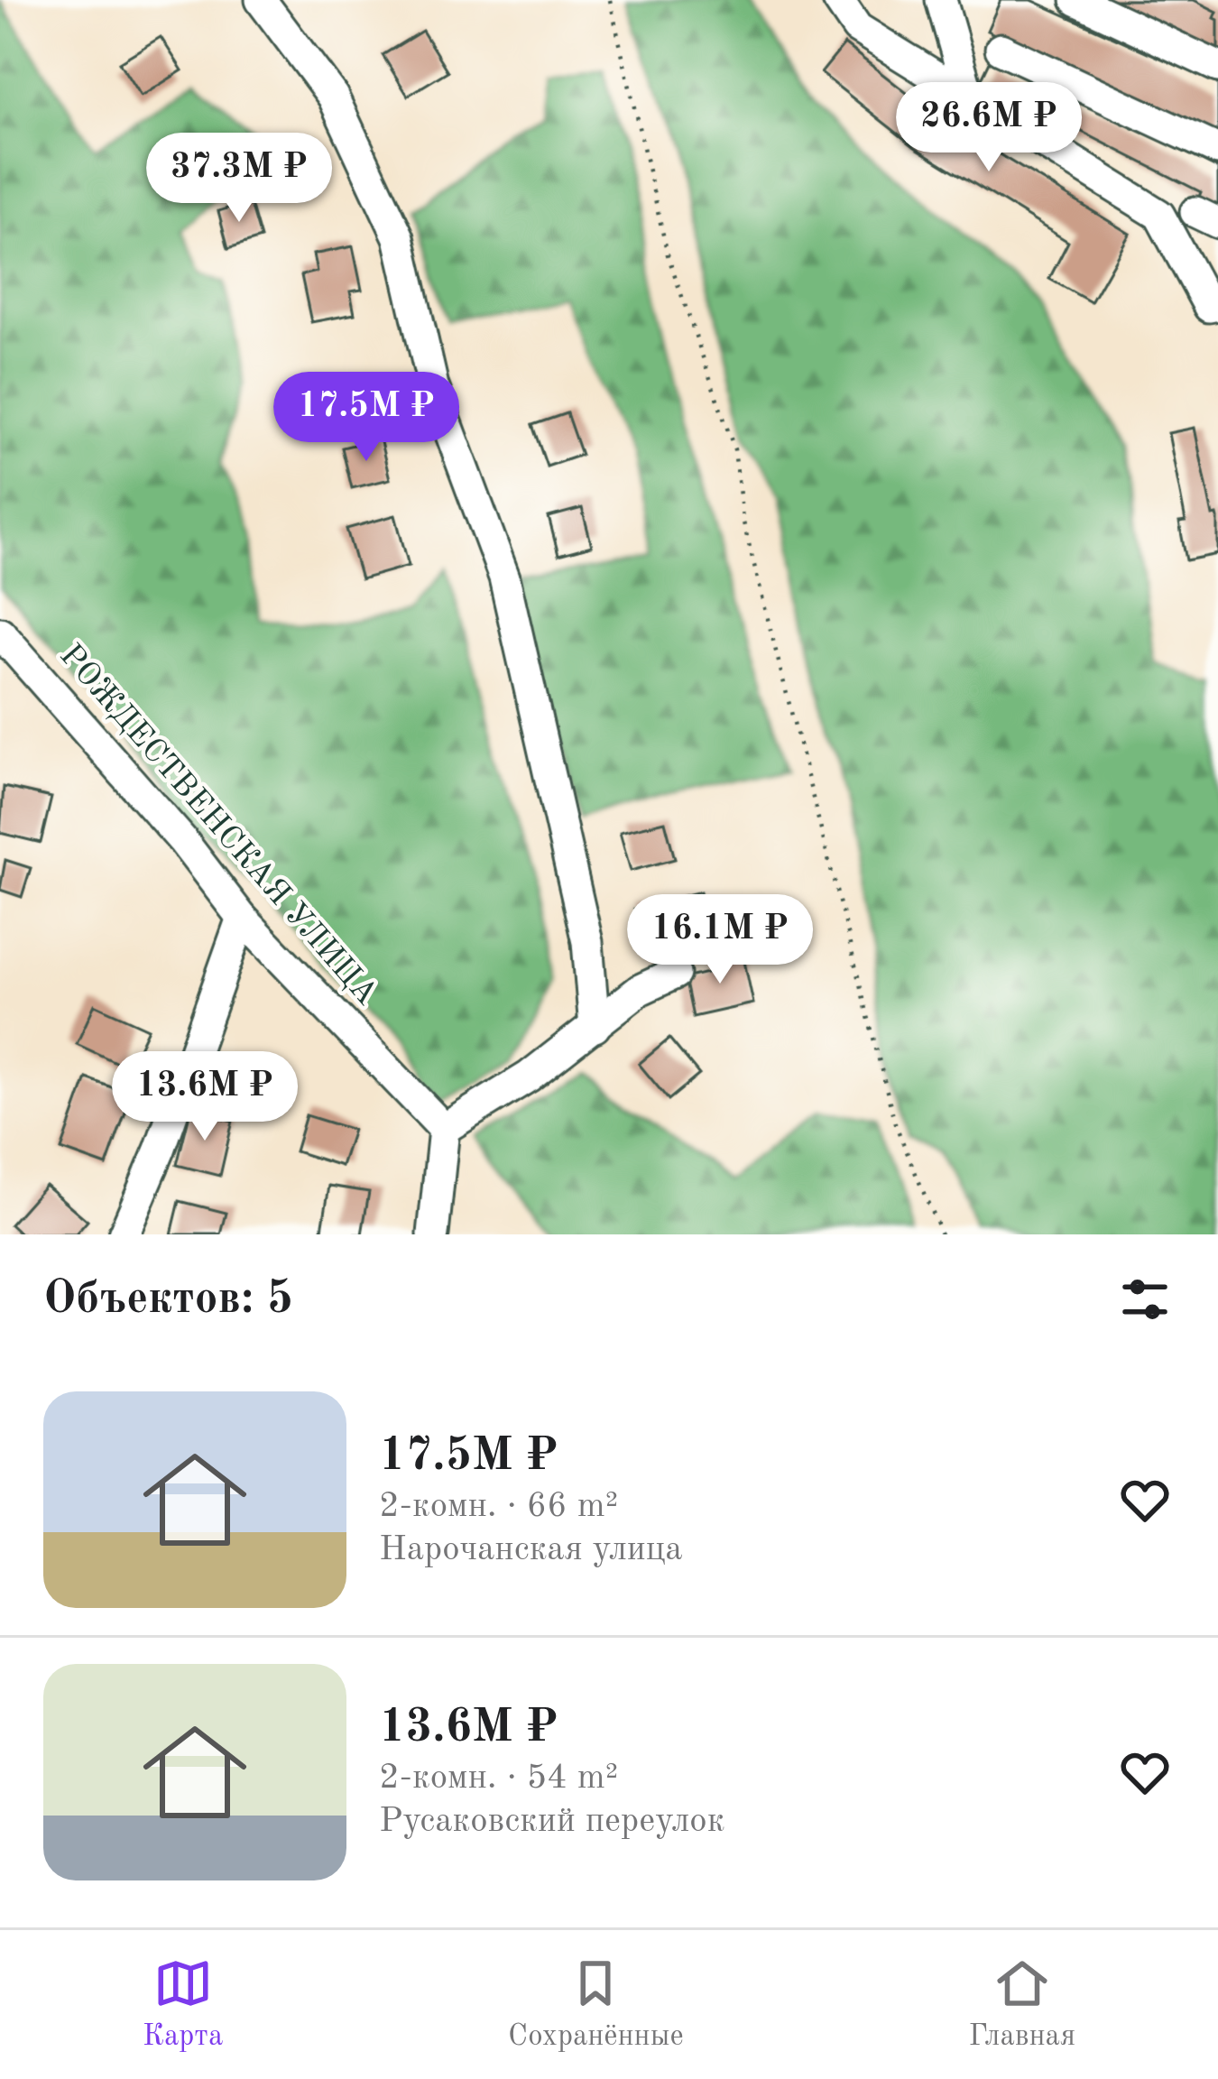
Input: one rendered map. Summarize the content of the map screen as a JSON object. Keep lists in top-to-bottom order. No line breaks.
{"streets":{"street":["РОЖДЕСТВЕНСКАЯ УЛИЦА"]},"page":{"price":["26.6M ₽","37.3M ₽","17.5M ₽","16.1M ₽","13.6M ₽"],"heading":"Объектов: 5","list":[{"name":"17.5M ₽","note":"2-комн. · 66 m² · Нарочанская улица"},{"name":"13.6M ₽","note":"2-комн. · 54 m² · Русаковский переулок"}],"tabs":["Карта","Сохранённые","Главная"]}}
